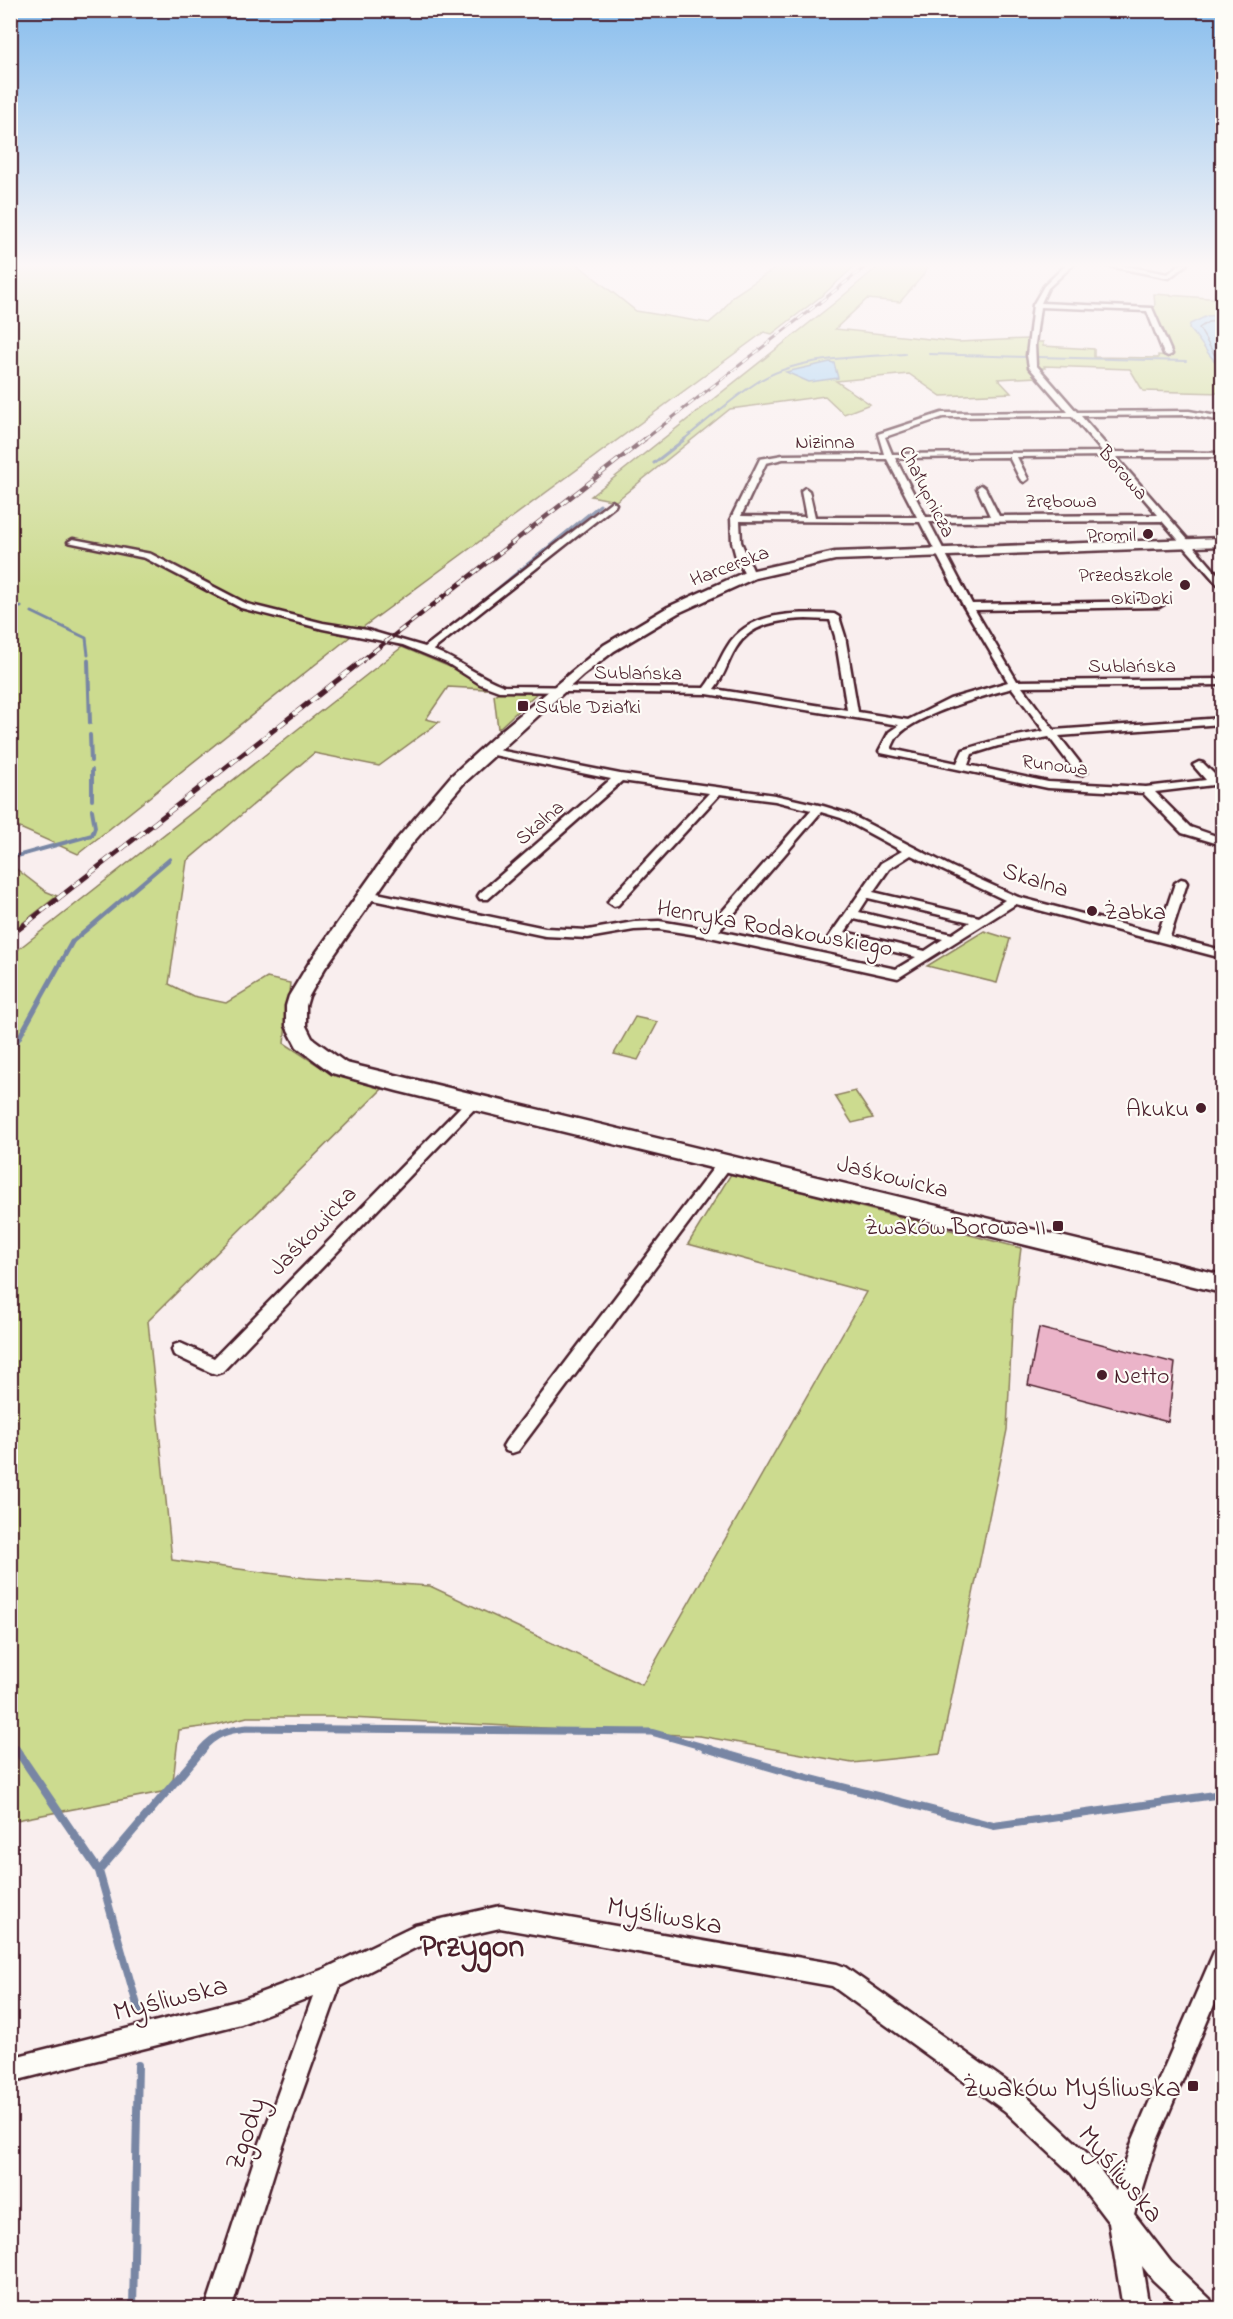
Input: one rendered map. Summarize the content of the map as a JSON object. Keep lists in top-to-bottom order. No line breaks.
{"streets":{"street":["Nizinna","Borowa","Chałupnicza","Zrębowa","Harcerska","Sublańska","Runowa","Skalna","Henryka Rodakowskiego","Jaśkowicka","Myśliwska","Zgody"]},"crossings":[["Nizinna","Borowa"],["Nizinna","Chałupnicza"],["Nizinna","Zrębowa"],["Borowa","Chałupnicza"],["Borowa","Zrębowa"],["Borowa","Harcerska"],["Chałupnicza","Zrębowa"],["Chałupnicza","Harcerska"],["Chałupnicza","Sublańska"],["Chałupnicza","Runowa"],["Harcerska","Sublańska"],["Harcerska","Skalna"],["Harcerska","Henryka Rodakowskiego"],["Harcerska","Jaśkowicka"],["Sublańska","Runowa"],["Skalna","Henryka Rodakowskiego"],["Henryka Rodakowskiego","Jaśkowicka"],["Myśliwska","Zgody"]],"districts":["Przygon"],"places":{"other":["Promil","Przedszkole OkiDoki","Żabka","Akuku","Netto"],"transit":["Suble Działki","Żwaków Borowa II","Żwaków Myśliwska"]}}
